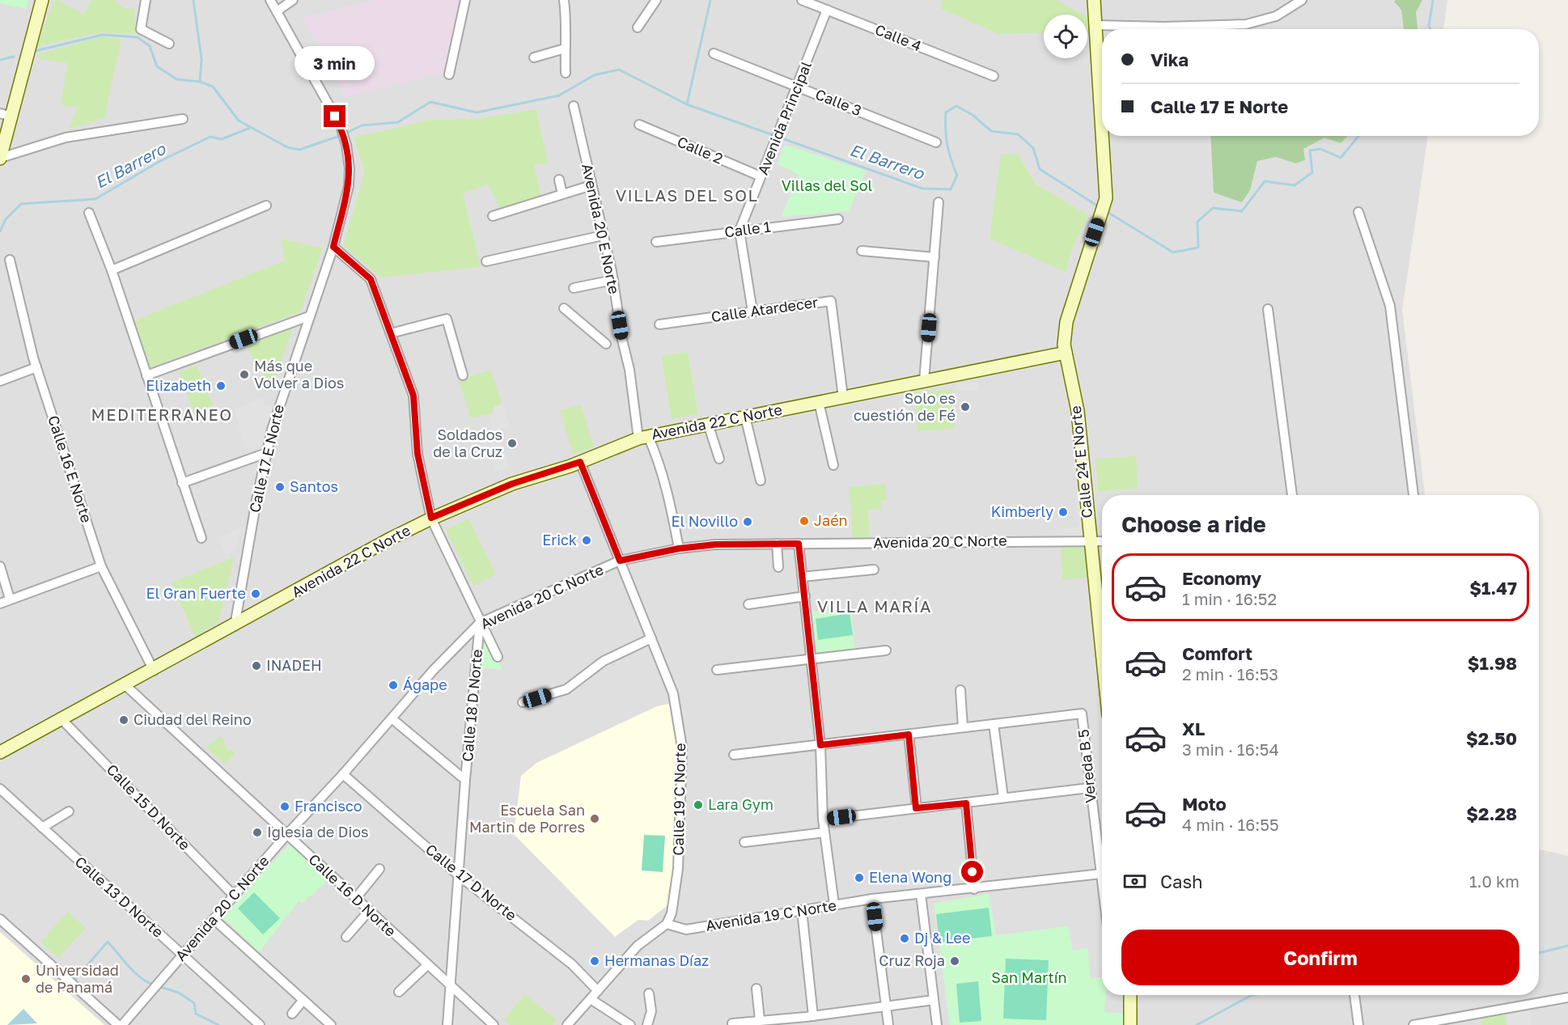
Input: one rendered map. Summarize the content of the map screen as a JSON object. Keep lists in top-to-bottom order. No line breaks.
{"streets":{"street":["Calle 4","Calle 3","Avenida Principal","Calle 2","Avenida 20 E Norte","Calle 1","Calle Atardecer","Avenida 22 C Norte","Calle 17 E Norte","Calle 24 E Norte","Calle 16 E Norte","Avenida 20 C Norte","Calle 18 D Norte","Vereda B 5","Calle 19 C Norte","Calle 15 D Norte","Calle 17 D Norte","Calle 16 D Norte","Calle 13 D Norte","Avenida 19 C Norte"]},"crossings":[["Calle 4","Avenida Principal"],["Calle 3","Avenida Principal"],["Avenida Principal","Calle 2"],["Avenida Principal","Calle 1"],["Avenida 20 E Norte","Avenida 22 C Norte"],["Avenida 20 E Norte","Avenida 20 C Norte"],["Calle Atardecer","Avenida 22 C Norte"],["Avenida 22 C Norte","Calle 17 E Norte"],["Avenida 22 C Norte","Calle 24 E Norte"],["Avenida 22 C Norte","Calle 16 E Norte"],["Avenida 22 C Norte","Calle 19 C Norte"],["Avenida 22 C Norte","Calle 15 D Norte"],["Avenida 22 C Norte","Calle 16 D Norte"],["Calle 24 E Norte","Avenida 20 C Norte"],["Avenida 20 C Norte","Calle 18 D Norte"],["Avenida 20 C Norte","Calle 19 C Norte"],["Avenida 20 C Norte","Calle 15 D Norte"],["Avenida 20 C Norte","Calle 17 D Norte"],["Avenida 20 C Norte","Calle 16 D Norte"],["Avenida 20 C Norte","Calle 13 D Norte"],["Calle 18 D Norte","Calle 17 D Norte"],["Calle 18 D Norte","Calle 16 D Norte"],["Calle 19 C Norte","Avenida 19 C Norte"]],"districts":["VILLAS DEL SOL","MEDITERRANEO","VILLA MARÍA"],"water":["El Barrero"],"parks":["Villas del Sol","San Martín"],"places":["Más que Volver a Dios","Elizabeth","Solo es cuestión de Fé","Soldados de la Cruz","Santos","Kimberly","Jaén","El Novillo","Erick","El Gran Fuerte","INADEH","Ágape","Ciudad del Reino","Lara Gym","Francisco","Escuela San Martin de Porres","Iglesia de Dios","Elena Wong","Dj & Lee","Hermanas Díaz","Cruz Roja","Universidad de Panamá"],"page":{"banner":["Vika","Calle 17 E Norte"],"bubble":"3 min","heading":"Choose a ride","list":[{"name":"Economy","note":"1 min · 16:52","value":"$1.47"},{"name":"Comfort","note":"2 min · 16:53","value":"$1.98"},{"name":"XL","note":"3 min · 16:54","value":"$2.50"},{"name":"Moto","note":"4 min · 16:55","value":"$2.28"}],"pay":["Cash","1.0 km"],"buttons":"Confirm"}}
